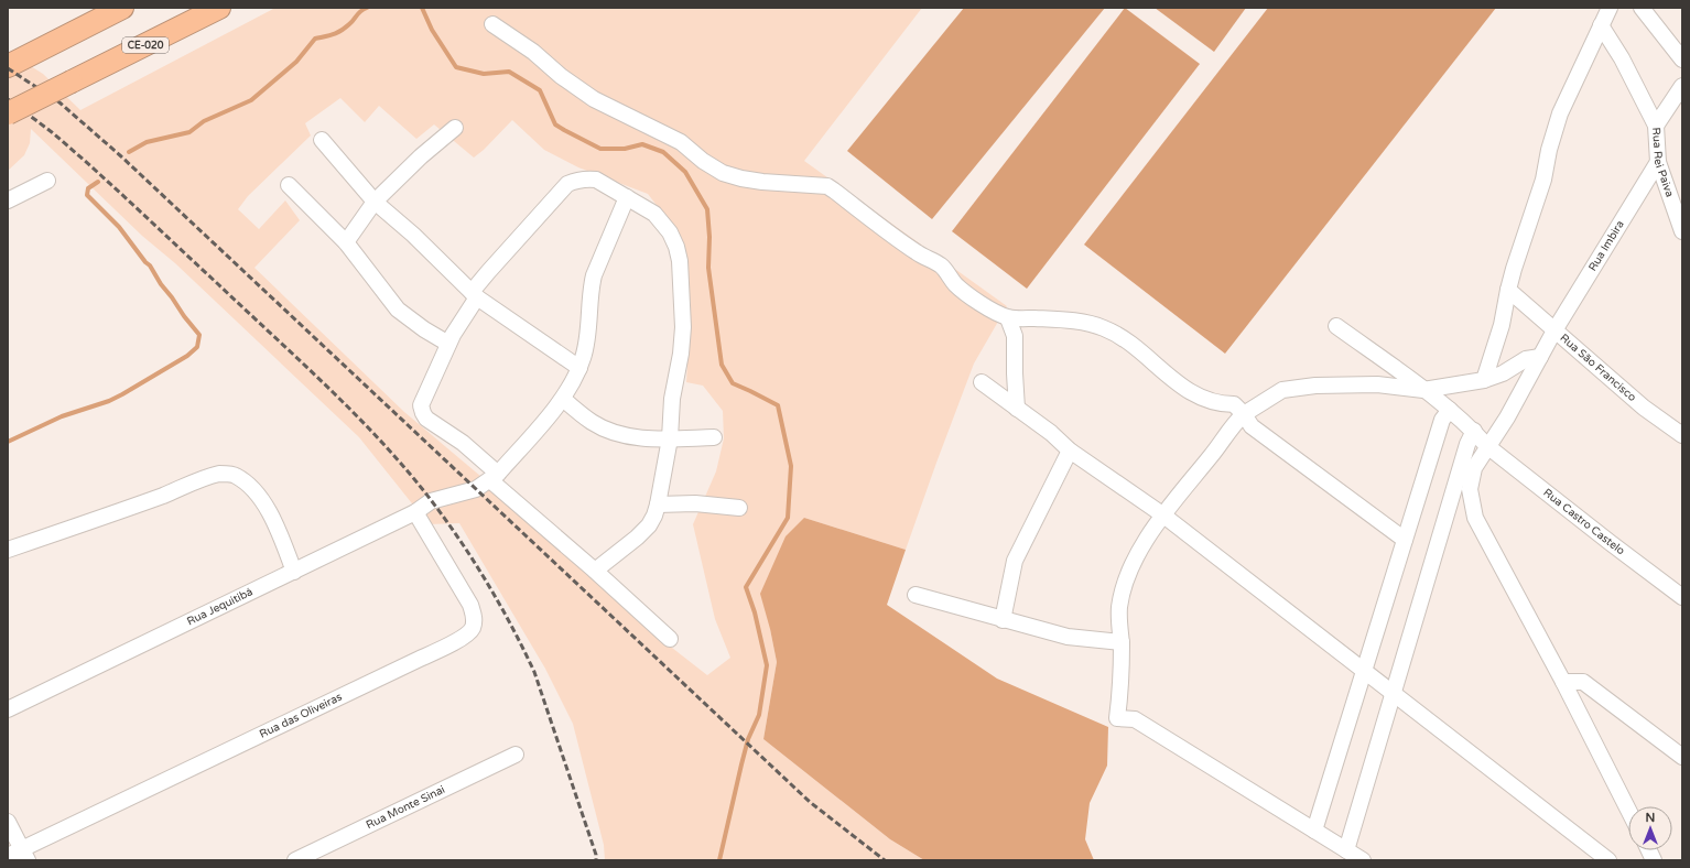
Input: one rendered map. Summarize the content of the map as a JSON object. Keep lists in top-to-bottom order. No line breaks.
{"streets":{"highway":["CE-020"],"street":["Rua Rei Paiva","Rua Imbira","Rua São Francisco","Rua Castro Castelo","Rua Jequitibá","Rua das Oliveiras","Rua Monte Sinai"]},"crossings":[["Rua Rei Paiva","Rua Imbira"],["Rua Imbira","Rua São Francisco"],["Rua Imbira","Rua Castro Castelo"],["Rua Jequitibá","Rua das Oliveiras"]],"north":"top"}
